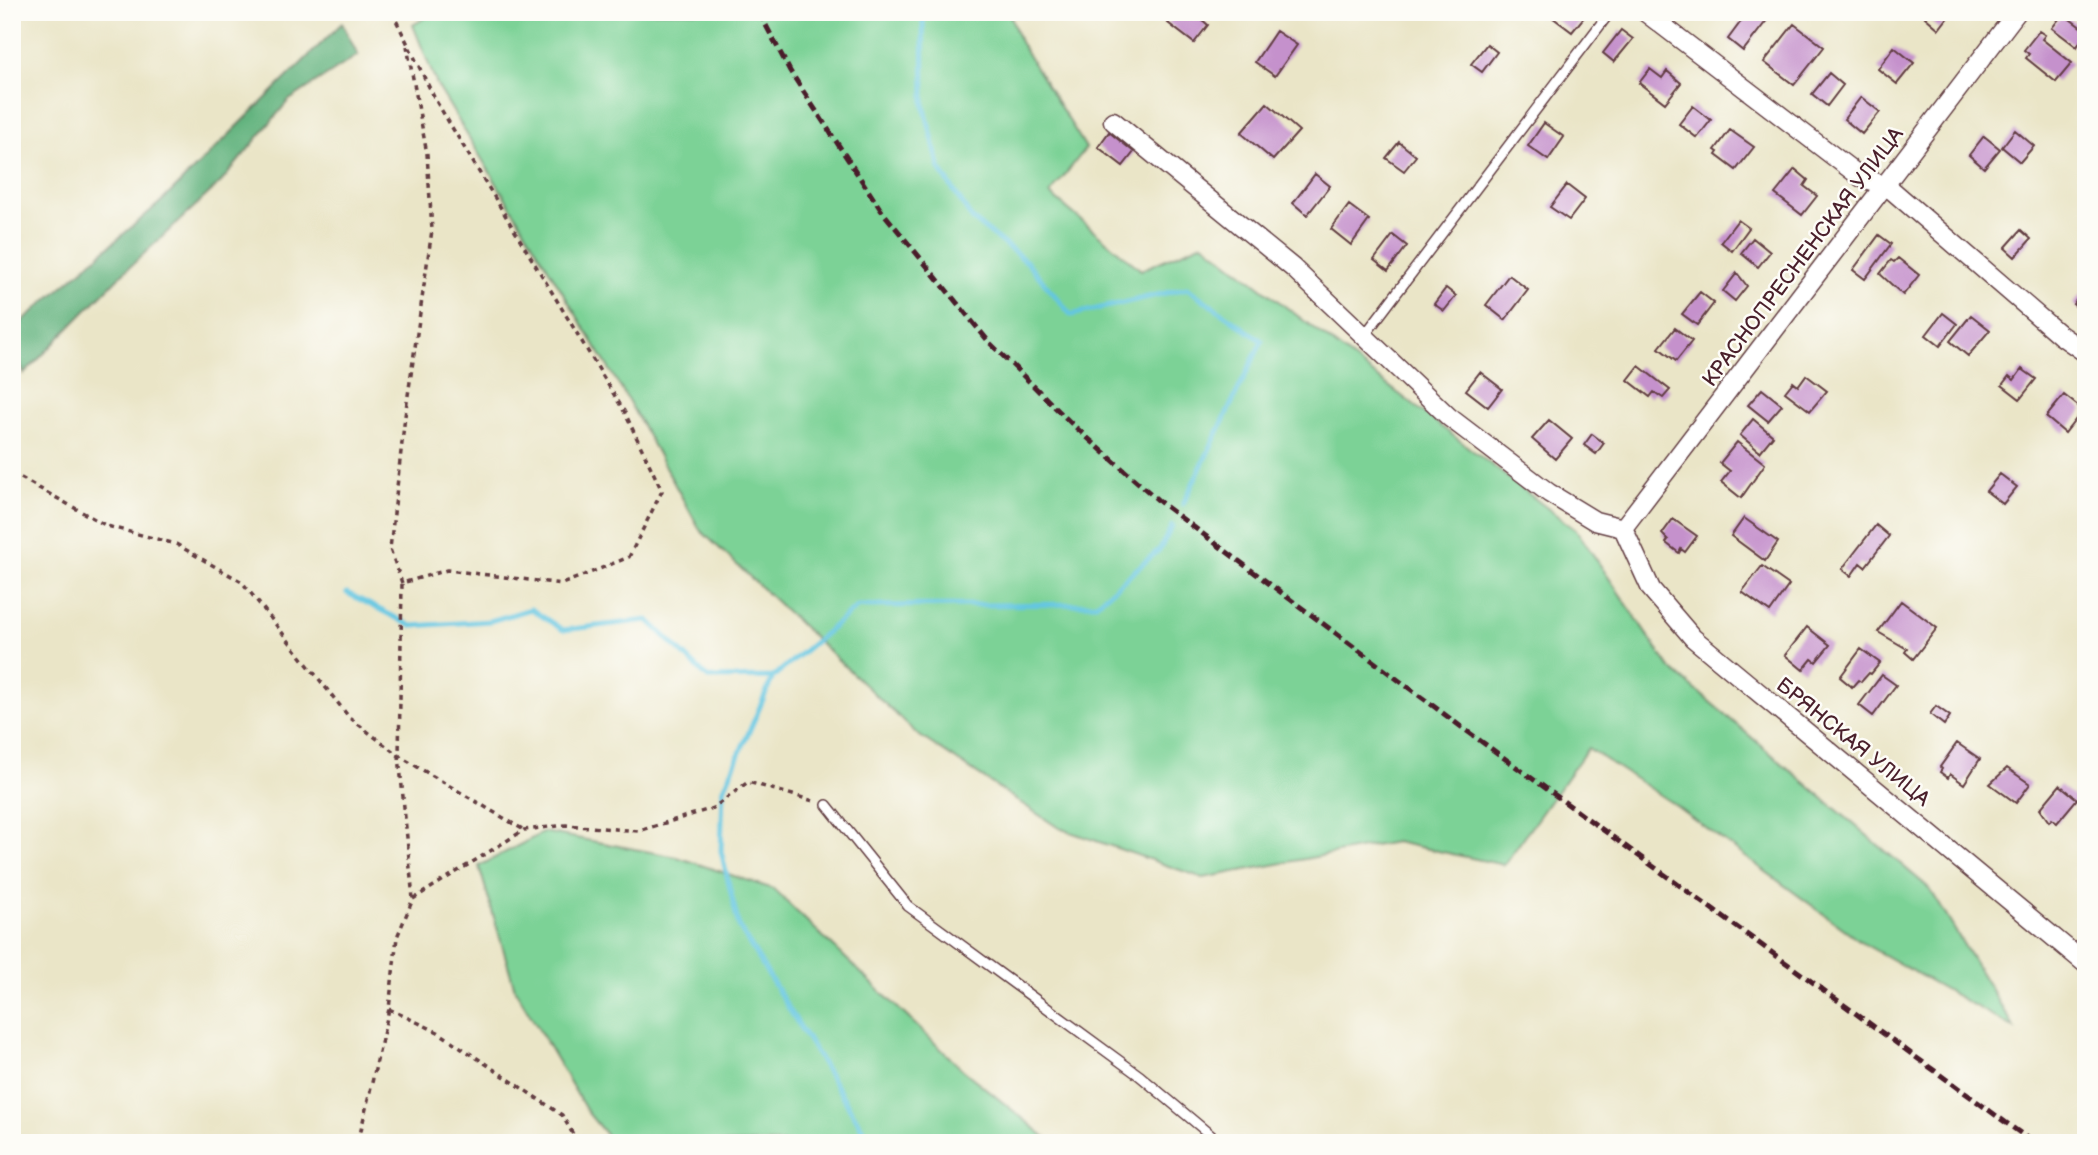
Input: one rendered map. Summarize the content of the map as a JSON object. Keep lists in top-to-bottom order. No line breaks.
{"streets":{"street":["КРАСНОПРЕСНЕНСКАЯ УЛИЦА","БРЯНСКАЯ УЛИЦА"]},"crossings":[["КРАСНОПРЕСНЕНСКАЯ УЛИЦА","БРЯНСКАЯ УЛИЦА"]]}
